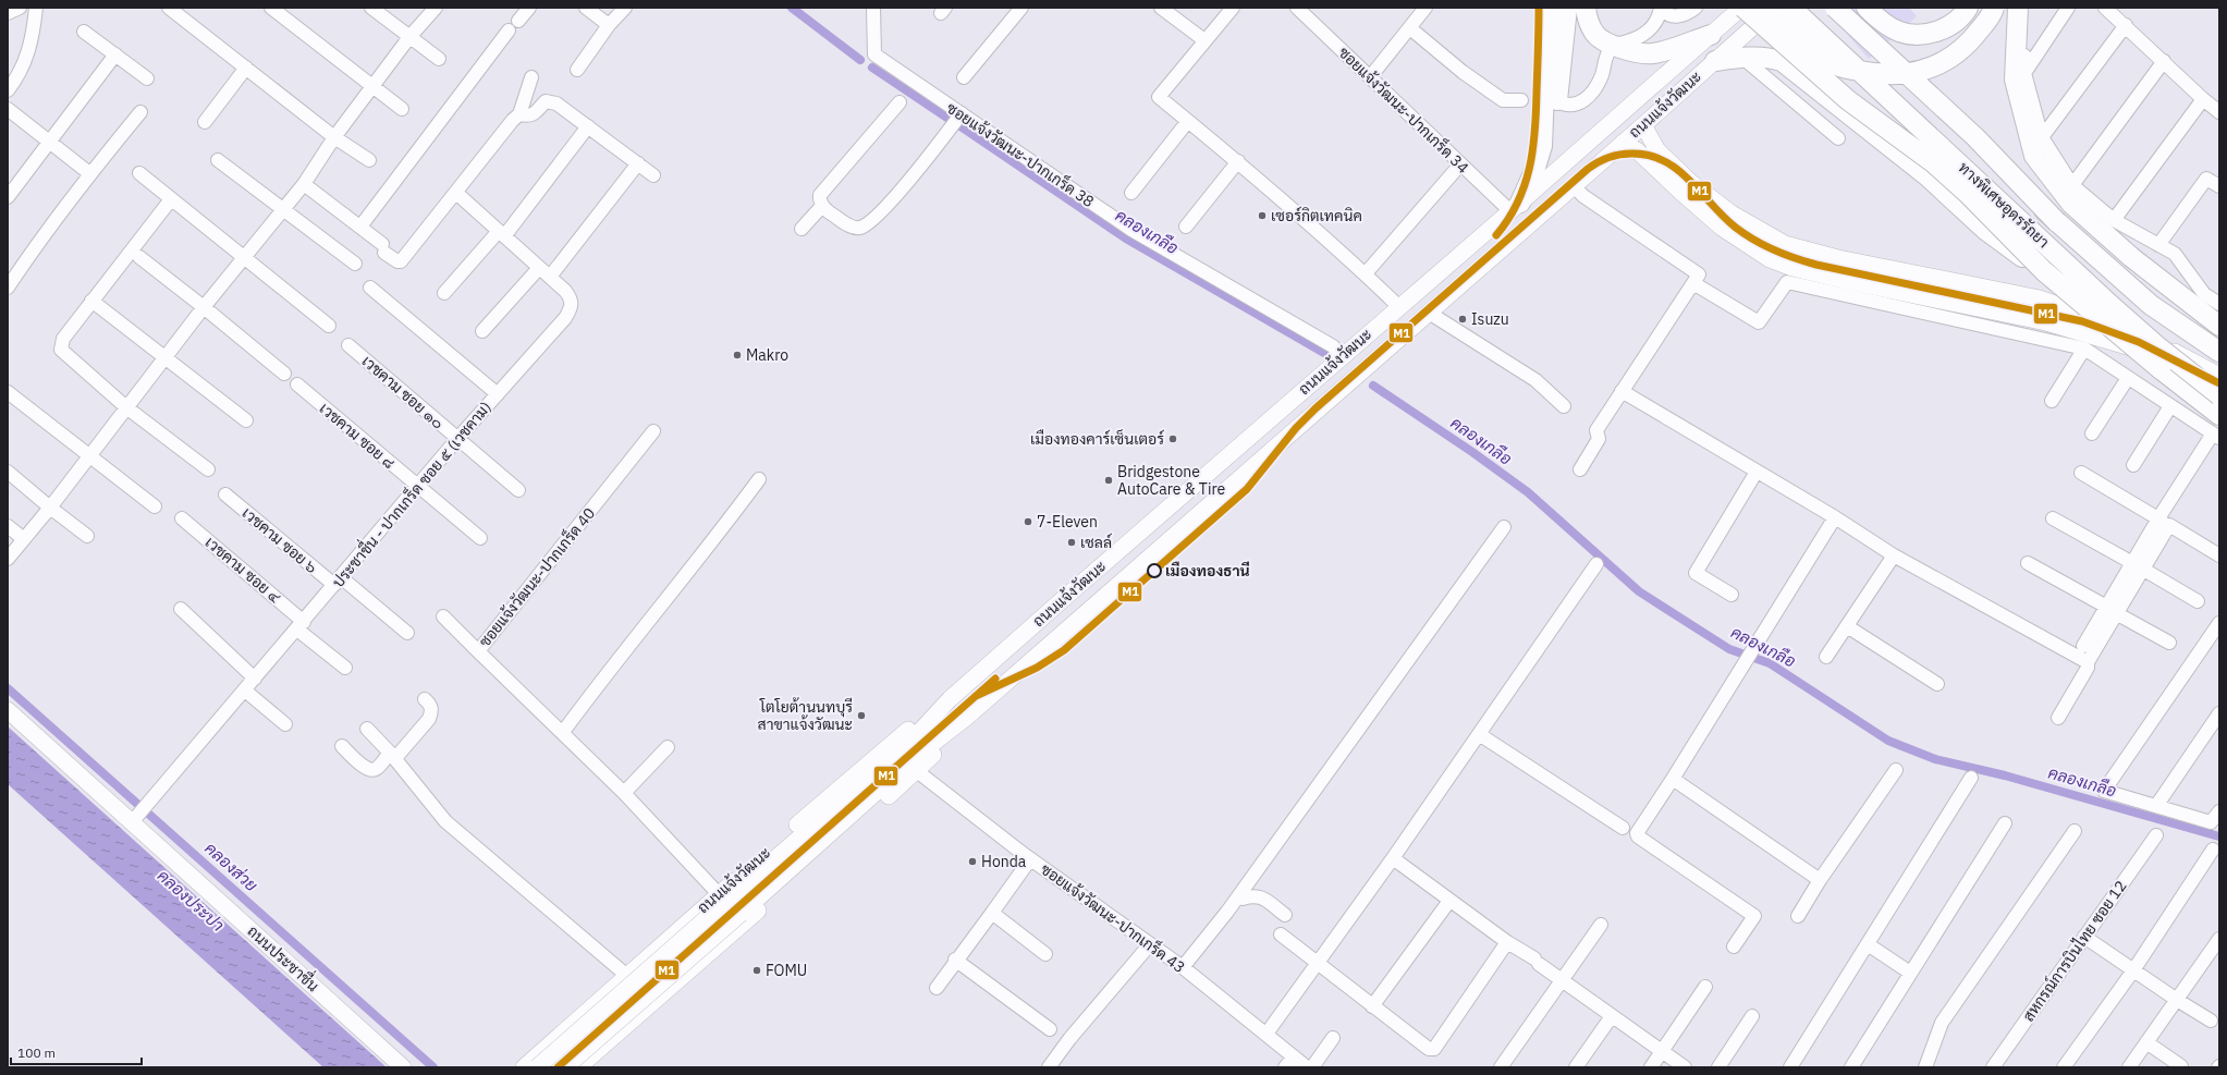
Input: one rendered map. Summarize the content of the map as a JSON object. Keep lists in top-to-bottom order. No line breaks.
{"streets":{"highway":["ทางพิเศษอุดรรัถยา"],"main road":["ถนนแจ้งวัฒนะ","ถนนประชาชื่น"],"street":["ซอยแจ้งวัฒนะ-ปากเกร็ด 34","ซอยแจ้งวัฒนะ-ปากเกร็ด 38","เวชคาม ซอย ๑๐","เวชคาม ซอย ๘","ประชาชื่น - ปากเกร็ด ซอย ๕ (เวชคาม)","เวชคาม ซอย ๖","เวชคาม ซอย ๔","ซอยแจ้งวัฒนะ-ปากเกร็ด 40","ซอยแจ้งวัฒนะ-ปากเกร็ด 43","สหกรณ์การบินไทย ซอย 12"]},"crossings":[["ถนนแจ้งวัฒนะ","ซอยแจ้งวัฒนะ-ปากเกร็ด 34"],["ถนนแจ้งวัฒนะ","ซอยแจ้งวัฒนะ-ปากเกร็ด 38"],["ถนนแจ้งวัฒนะ","ซอยแจ้งวัฒนะ-ปากเกร็ด 40"],["ถนนแจ้งวัฒนะ","ซอยแจ้งวัฒนะ-ปากเกร็ด 43"],["เวชคาม ซอย ๑๐","ประชาชื่น - ปากเกร็ด ซอย ๕ (เวชคาม)"],["เวชคาม ซอย ๘","ประชาชื่น - ปากเกร็ด ซอย ๕ (เวชคาม)"],["ประชาชื่น - ปากเกร็ด ซอย ๕ (เวชคาม)","เวชคาม ซอย ๖"],["ประชาชื่น - ปากเกร็ด ซอย ๕ (เวชคาม)","เวชคาม ซอย ๔"],["ประชาชื่น - ปากเกร็ด ซอย ๕ (เวชคาม)","ถนนประชาชื่น"]],"water":["คลองเกลือ","คลองส่วย","คลองประปา"],"places":["เซอร์กิตเทคนิค","Isuzu","Makro","เมืองทองคาร์เซ็นเตอร์","Bridgestone AutoCare & Tire","7-Eleven","เชลล์","เมืองทองธานี","โตโยต้านนทบุรี สาขาแจ้งวัฒนะ","Honda","FOMU"],"lines":["transit line M1"],"scale_bar":"100 m"}
